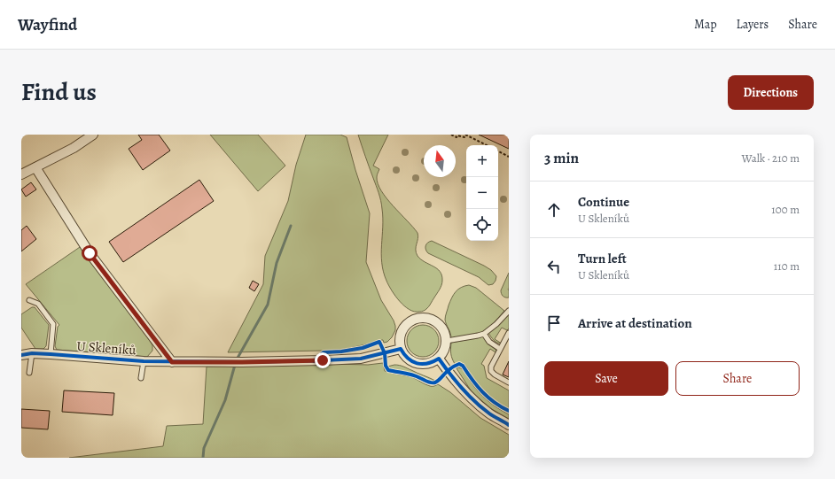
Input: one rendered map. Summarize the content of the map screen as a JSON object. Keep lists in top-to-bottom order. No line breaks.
{"streets":{"street":["U Skleníků"]},"north":"top","page":{"header":"Wayfind","nav":["Map","Layers","Share"],"title":"Find us","buttons":["Directions",["Save","Share"]],"heading":["3 min","Walk · 210 m"],"map_buttons":["+","−"],"list":[["Continue","U Skleníků","100 m"],["Turn left","U Skleníků","110 m"],"Arrive at destination"]}}
